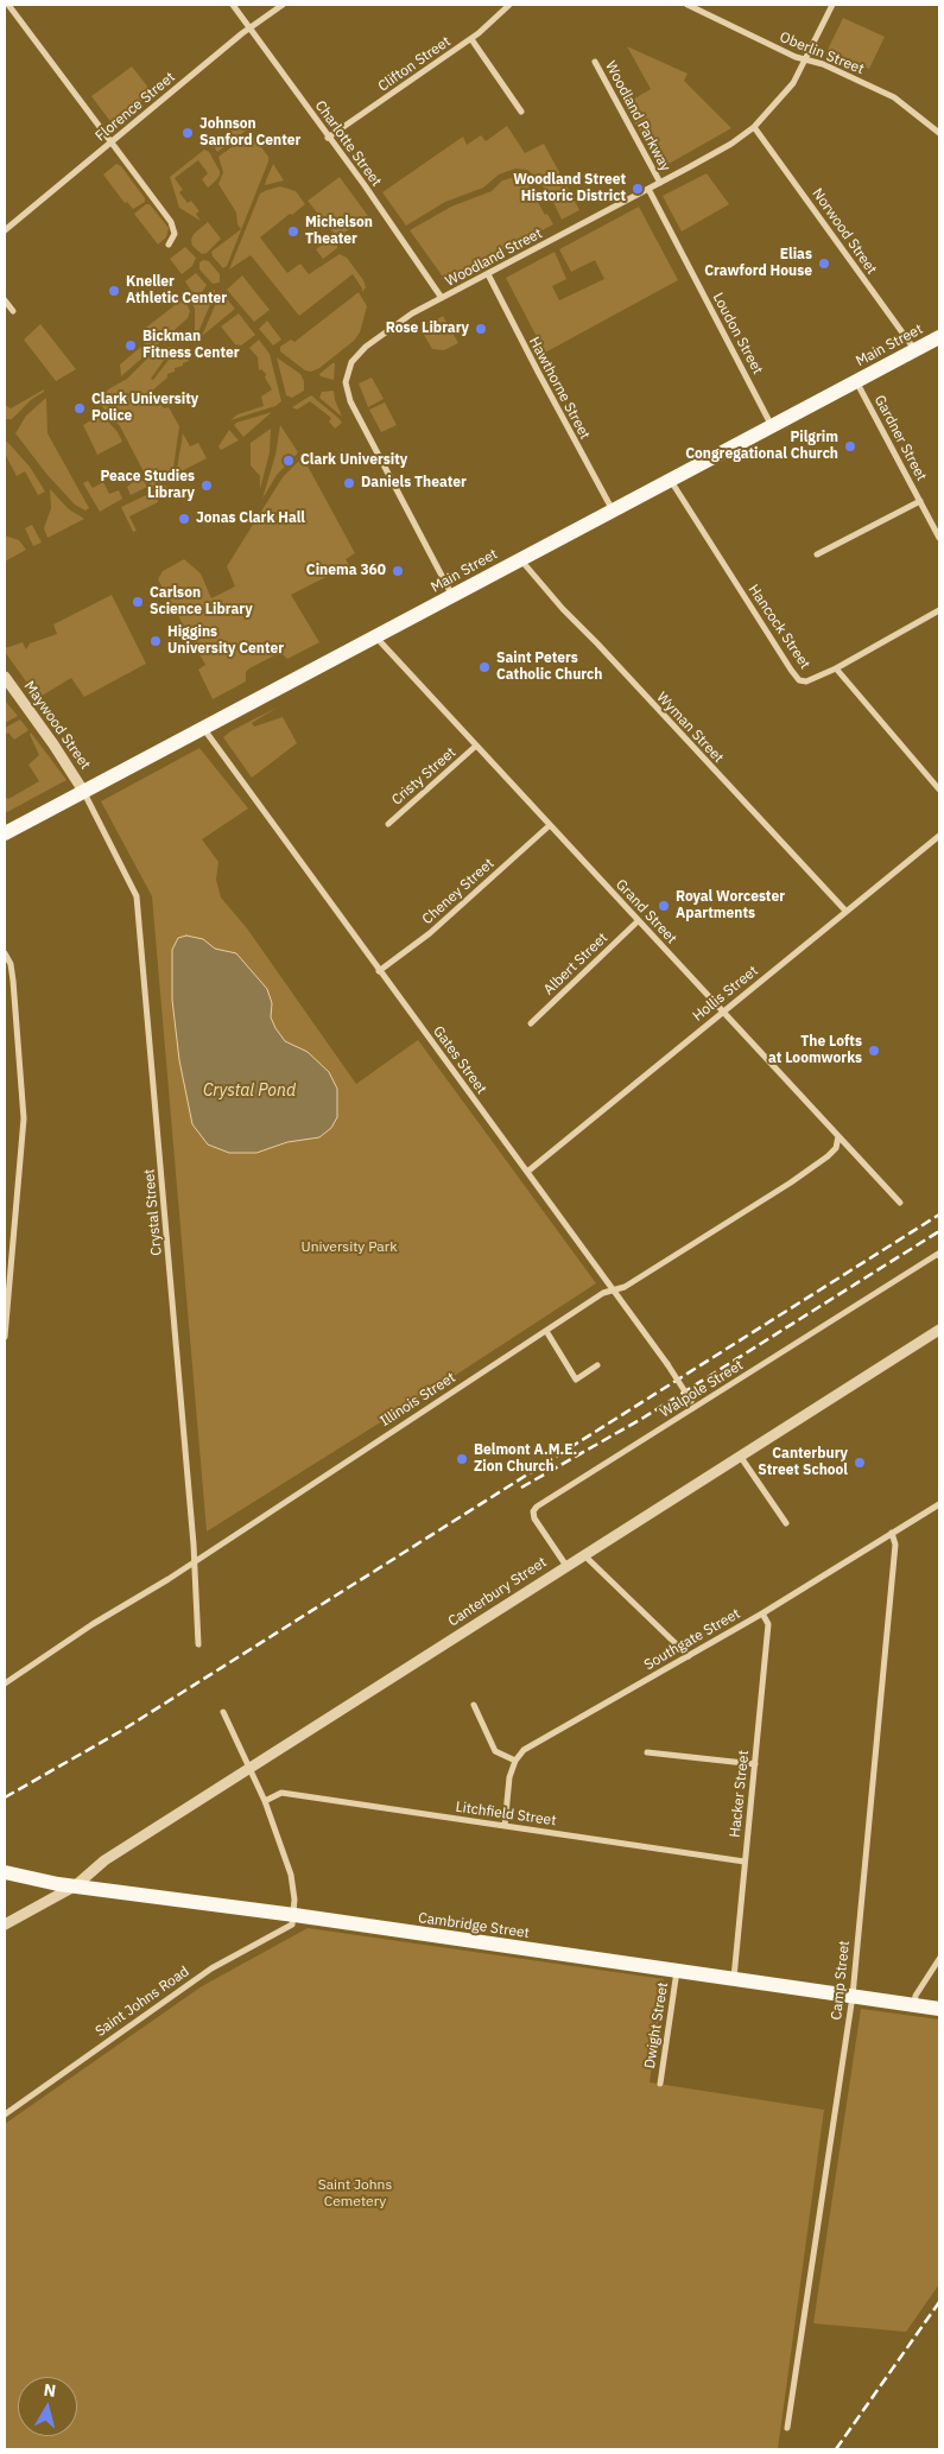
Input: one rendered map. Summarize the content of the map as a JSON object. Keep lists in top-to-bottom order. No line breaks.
{"streets":{"main road":["Main Street","Cambridge Street"],"street":["Oberlin Street","Clifton Street","Florence Street","Woodland Parkway","Charlotte Street","Norwood Street","Woodland Street","Loudon Street","Hawthorne Street","Gardner Street","Hancock Street","Maywood Street","Wyman Street","Cristy Street","Cheney Street","Grand Street","Albert Street","Hollis Street","Gates Street","Crystal Street","Walpole Street","Illinois Street","Canterbury Street","Southgate Street","Hacker Street","Litchfield Street","Camp Street","Saint Johns Road","Dwight Street"]},"crossings":[["Oberlin Street","Woodland Street"],["Clifton Street","Charlotte Street"],["Florence Street","Charlotte Street"],["Woodland Parkway","Woodland Street"],["Charlotte Street","Woodland Street"],["Norwood Street","Woodland Street"],["Norwood Street","Main Street"],["Woodland Street","Loudon Street"],["Woodland Street","Main Street"],["Woodland Street","Hawthorne Street"],["Loudon Street","Main Street"],["Main Street","Hawthorne Street"],["Main Street","Gardner Street"],["Main Street","Hancock Street"],["Main Street","Maywood Street"],["Main Street","Wyman Street"],["Main Street","Grand Street"],["Main Street","Gates Street"],["Main Street","Crystal Street"],["Maywood Street","Crystal Street"],["Wyman Street","Hollis Street"],["Cristy Street","Grand Street"],["Cheney Street","Grand Street"],["Cheney Street","Gates Street"],["Grand Street","Albert Street"],["Grand Street","Hollis Street"],["Grand Street","Illinois Street"],["Hollis Street","Gates Street"],["Gates Street","Walpole Street"],["Gates Street","Illinois Street"],["Crystal Street","Illinois Street"],["Walpole Street","Canterbury Street"],["Canterbury Street","Cambridge Street"],["Southgate Street","Hacker Street"],["Southgate Street","Camp Street"],["Hacker Street","Litchfield Street"],["Hacker Street","Cambridge Street"],["Cambridge Street","Camp Street"],["Cambridge Street","Saint Johns Road"],["Cambridge Street","Dwight Street"]],"water":["Crystal Pond"],"parks":["University Park","Saint Johns Cemetery"],"places":["Johnson Sanford Center","Woodland Street Historic District","Michelson Theater","Elias Crawford House","Kneller Athletic Center","Rose Library","Bickman Fitness Center","Clark University Police","Pilgrim Congregational Church","Clark University","Daniels Theater","Peace Studies Library","Jonas Clark Hall","Cinema 360","Carlson Science Library","Higgins University Center","Saint Peters Catholic Church","Royal Worcester Apartments","The Lofts at Loomworks","Belmont A.M.E. Zion Church","Canterbury Street School"],"north":"top"}
